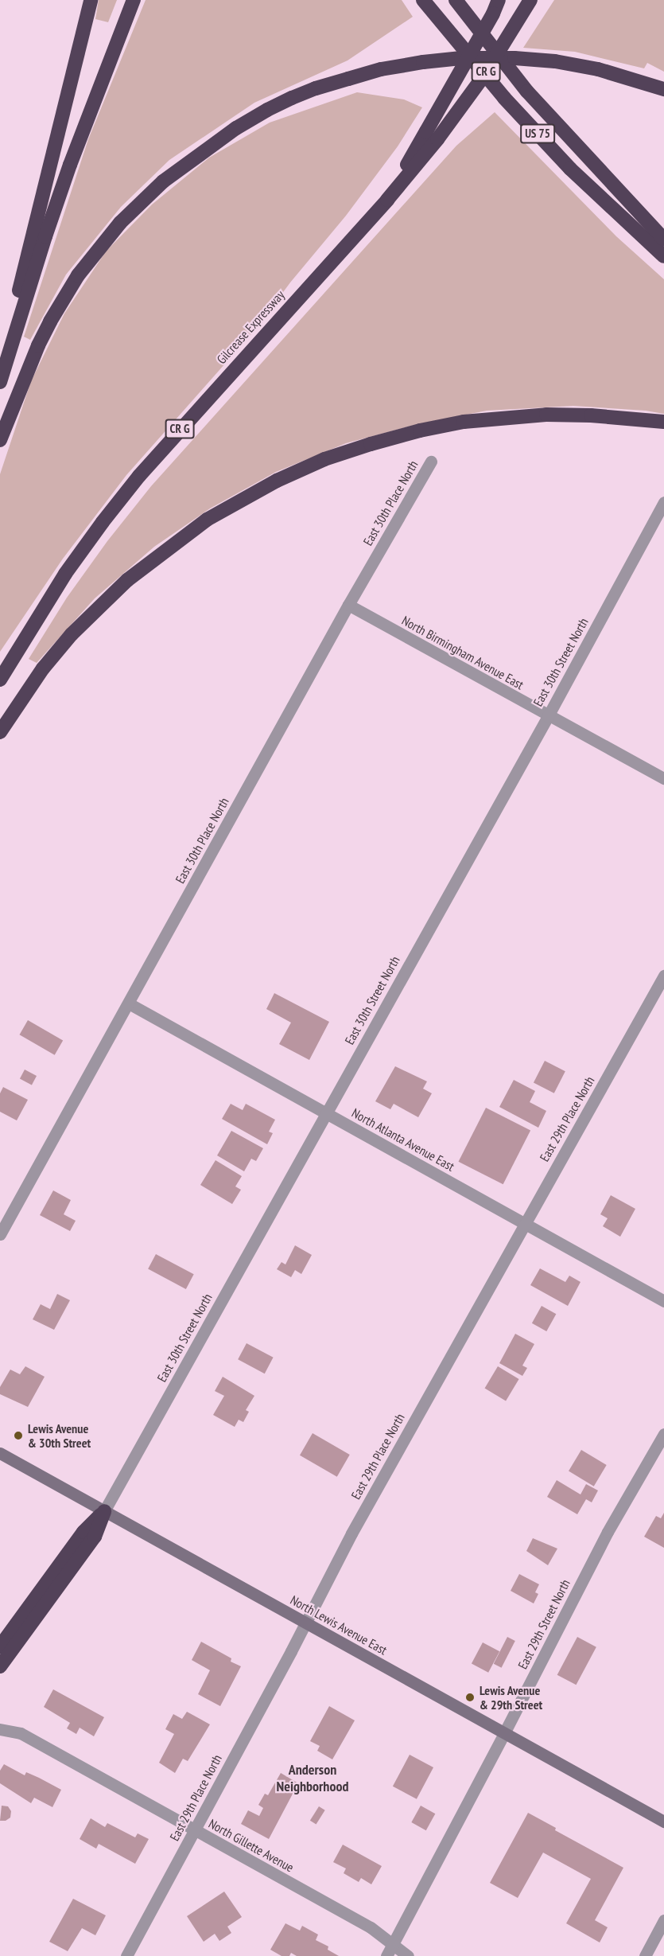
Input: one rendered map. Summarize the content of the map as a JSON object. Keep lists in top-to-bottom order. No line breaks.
{"streets":{"highway":["CR G","US 75","Gilcrease Expressway"],"main road":["North Lewis Avenue East"],"street":["East 30th Place North","North Birmingham Avenue East","East 30th Street North","East 29th Place North","North Atlanta Avenue East","East 29th Street North","North Gillette Avenue"]},"crossings":[["CR G","Gilcrease Expressway"],["East 30th Place North","North Birmingham Avenue East"],["East 30th Place North","North Atlanta Avenue East"],["North Birmingham Avenue East","East 30th Street North"],["East 30th Street North","North Atlanta Avenue East"],["East 30th Street North","North Lewis Avenue East"],["East 29th Place North","North Atlanta Avenue East"],["East 29th Place North","North Lewis Avenue East"],["East 29th Place North","North Gillette Avenue"],["East 29th Street North","North Lewis Avenue East"],["East 29th Street North","North Gillette Avenue"]],"districts":["Anderson Neighborhood"],"places":["Lewis Avenue & 30th Street","Lewis Avenue & 29th Street"]}
